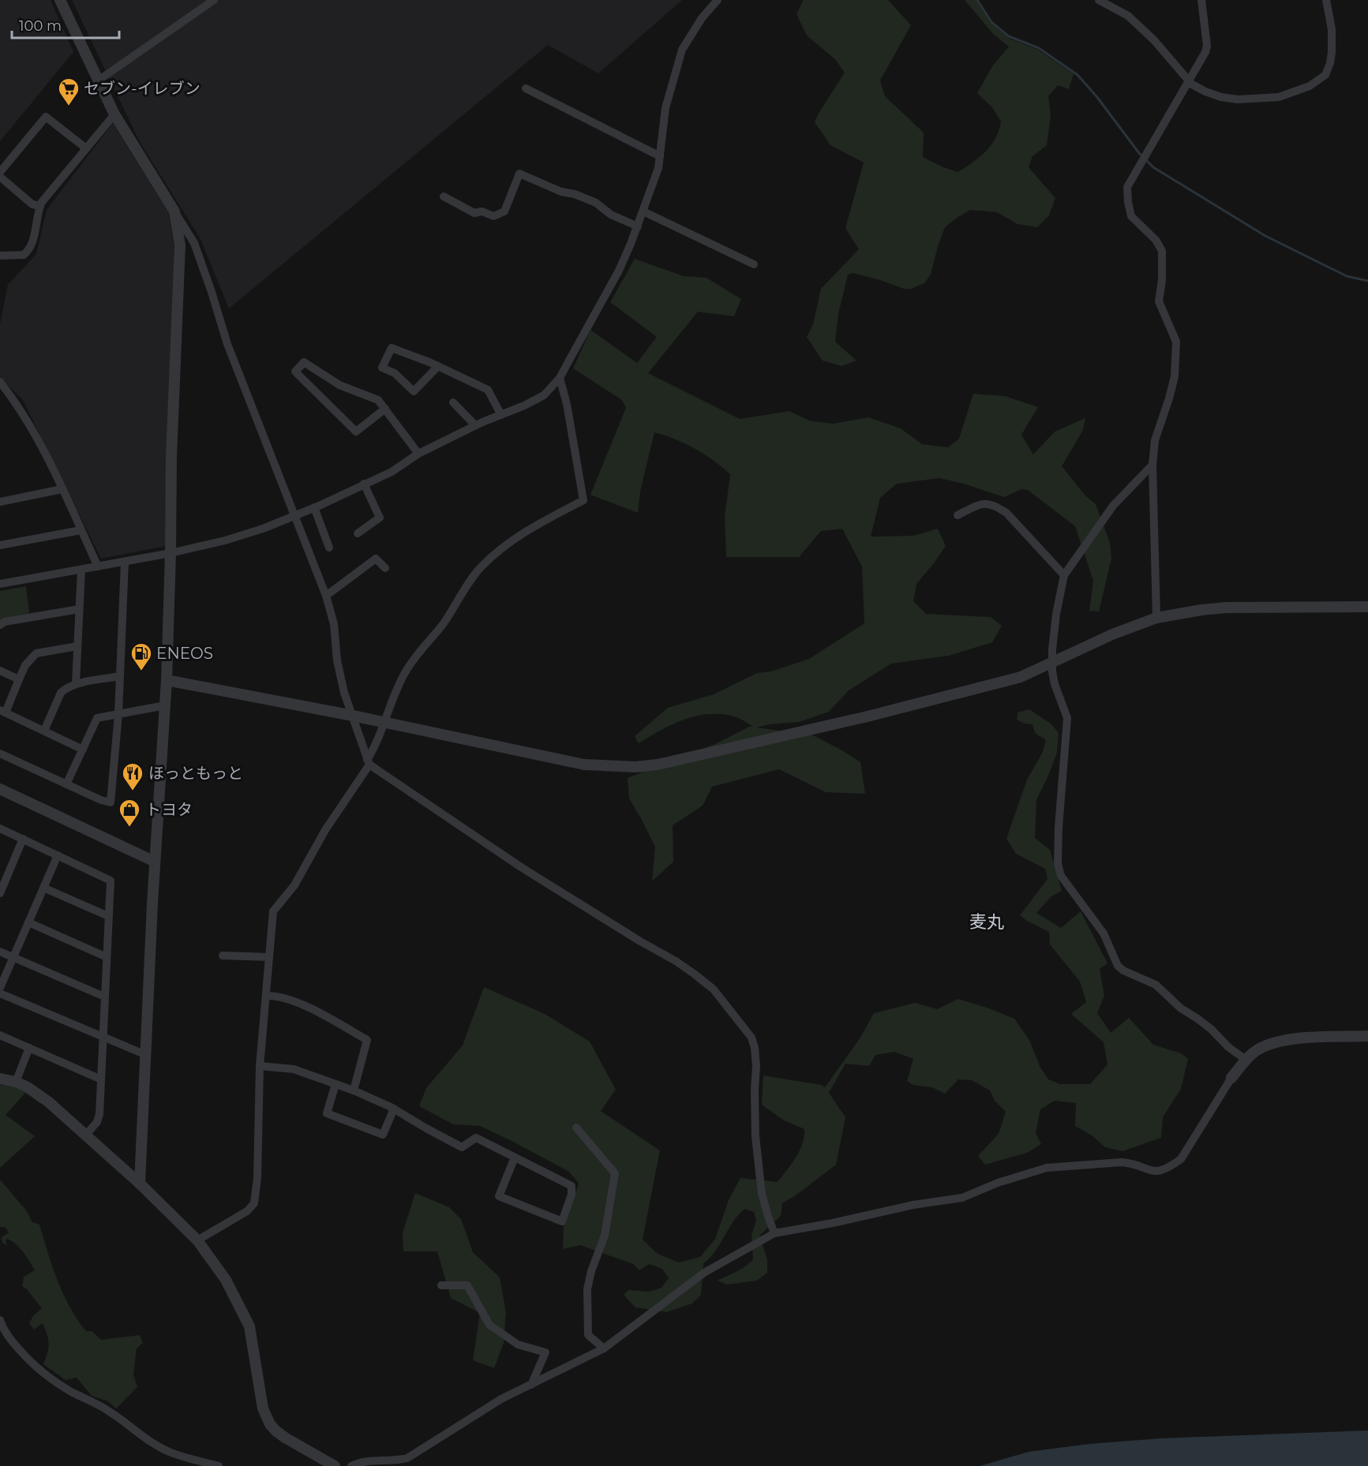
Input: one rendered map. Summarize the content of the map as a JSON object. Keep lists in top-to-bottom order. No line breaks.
{"districts":["麦丸"],"places":{"supermarket":["セブン-イレブン"],"fuel station":["ENEOS"],"restaurant":["ほっともっと"],"shop":["トヨタ"]},"scale_bar":"100 m"}
